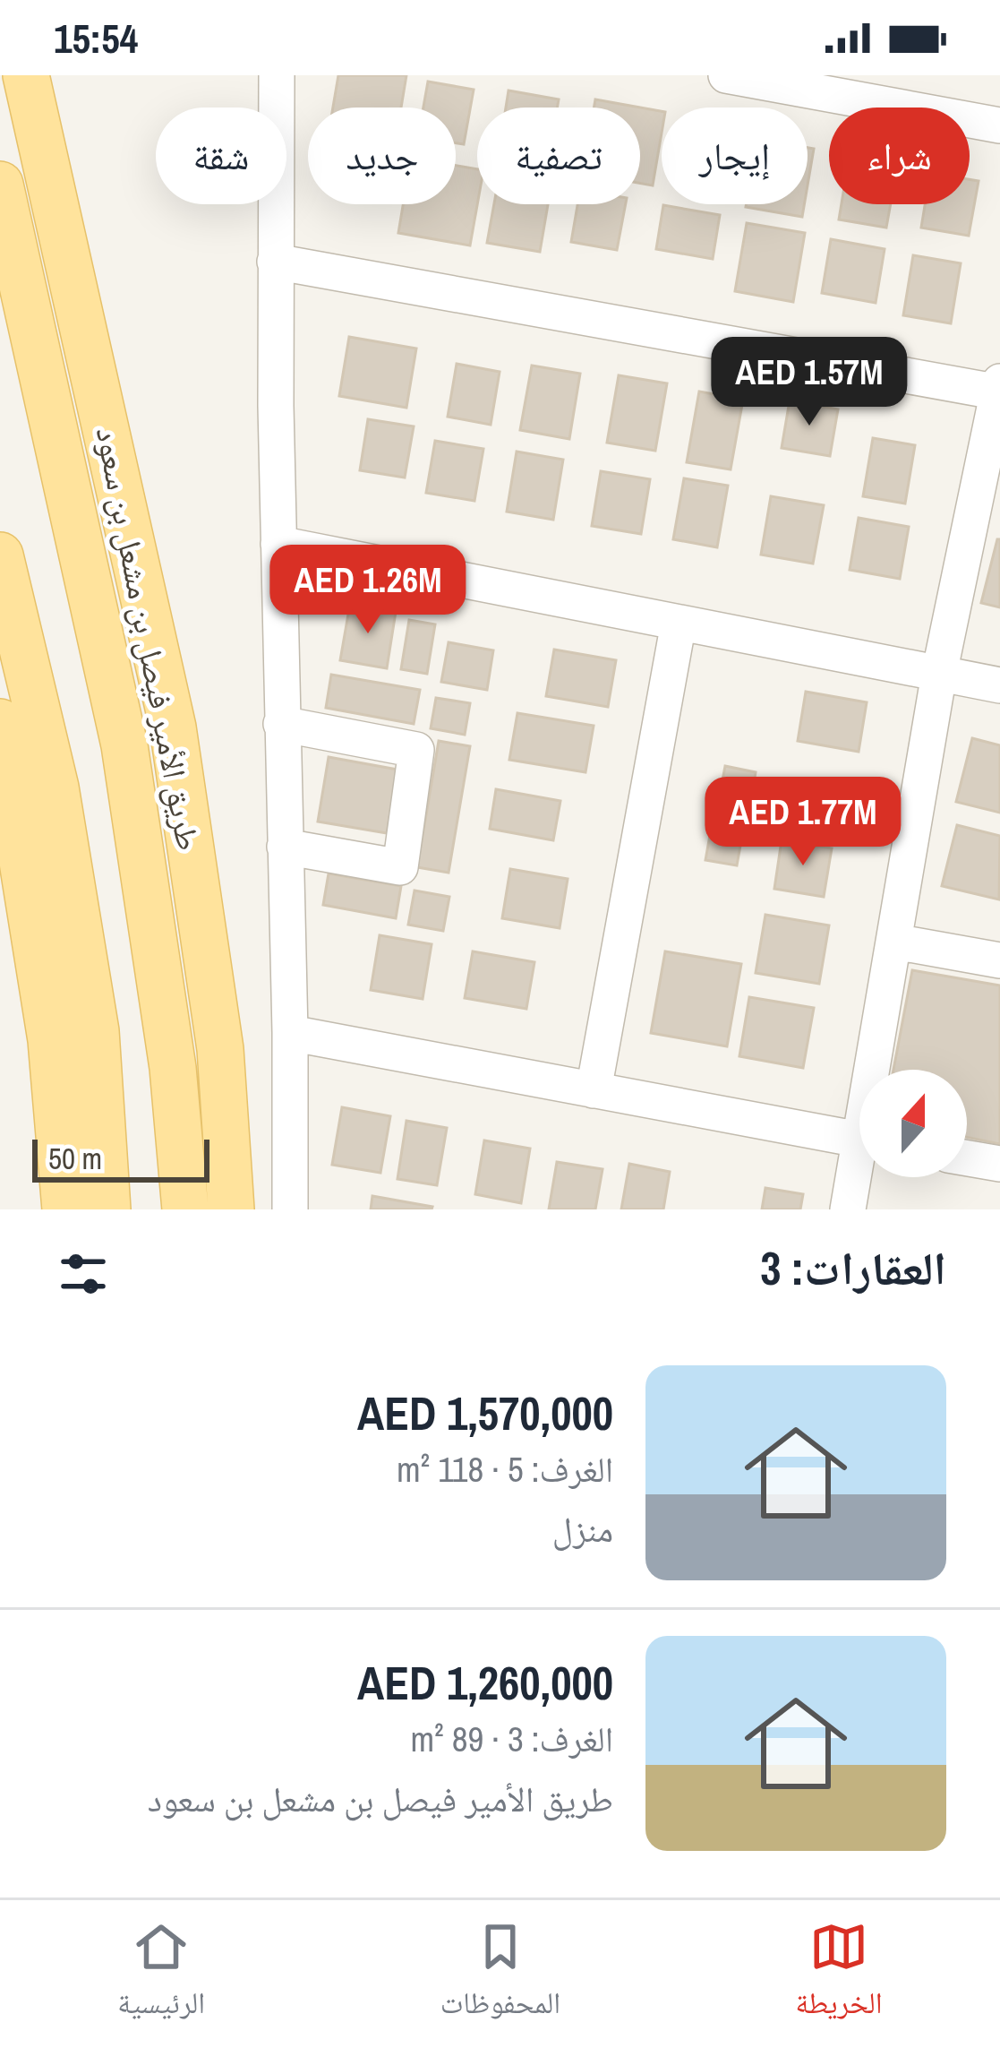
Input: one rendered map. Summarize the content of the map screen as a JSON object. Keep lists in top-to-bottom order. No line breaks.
{"streets":{"main road":["طريق الأمير فيصل بن مشعل بن سعود"]},"scale_bar":"50 m","north":"top","page":{"status":"15:54","chip":["شراء","إيجار","تصفية","جديد","شقة"],"price":["AED 1.57M","AED 1.26M","AED 1.77M"],"scale":"50 m","heading":"العقارات: 3","list":[{"name":"AED 1,570,000","note":"الغرف: 5 · 118 m² · منزل"},{"name":"AED 1,260,000","note":"الغرف: 3 · 89 m² · طريق الأمير فيصل بن مشعل بن سعود"}],"tabs":["الخريطة","المحفوظات","الرئيسية"]}}
